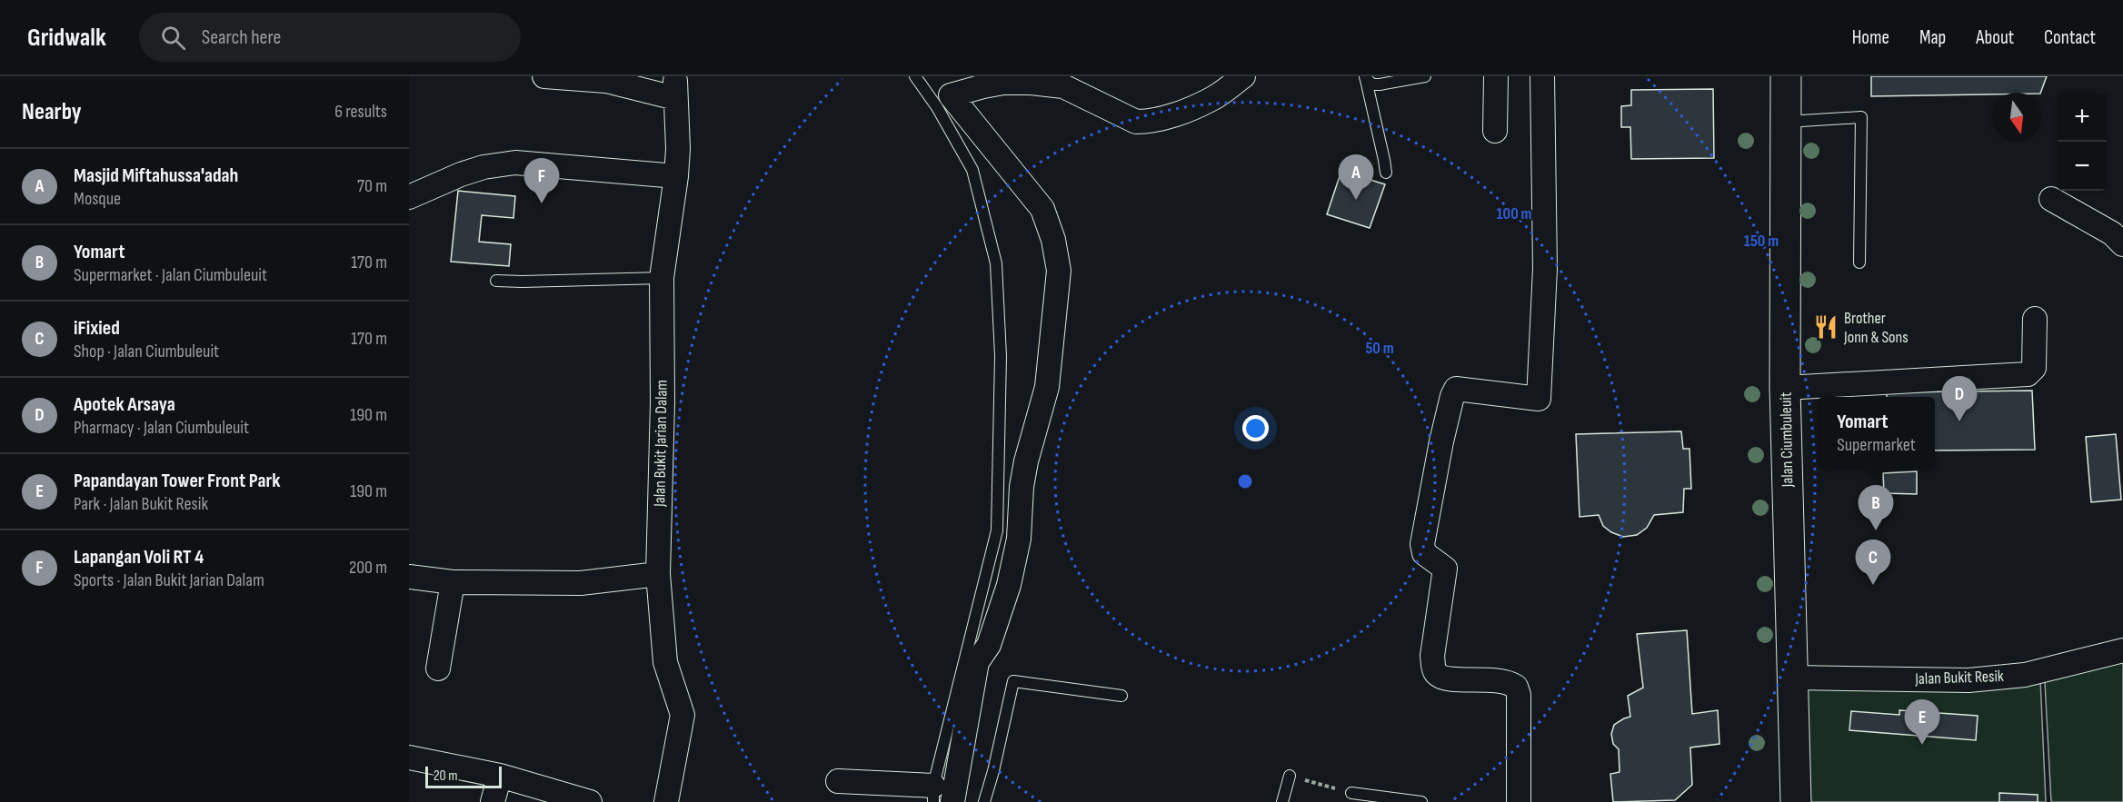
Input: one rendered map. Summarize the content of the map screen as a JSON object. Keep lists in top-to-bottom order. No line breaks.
{"streets":{"main road":["Jalan Ciumbuleuit"],"street":["Jalan Bukit Jarian Dalam","Jalan Bukit Resik"]},"crossings":[["Jalan Ciumbuleuit","Jalan Bukit Resik"]],"places":{"restaurant":["Brother Jonn & Sons"]},"scale_bar":"20 m","north":"bottom","page":{"header":"Gridwalk","search":"Search here","nav":["Home","Map","About","Contact"],"heading":["Nearby","6 results"],"map_buttons":["+","−"],"list":[{"mark":"A","name":"Masjid Miftahussa'adah","note":"Mosque","value":"70 m"},{"mark":"B","name":"Yomart","note":"Supermarket · Jalan Ciumbuleuit","value":"170 m"},{"mark":"C","name":"iFixied","note":"Shop · Jalan Ciumbuleuit","value":"170 m"},{"mark":"D","name":"Apotek Arsaya","note":"Pharmacy · Jalan Ciumbuleuit","value":"190 m"},{"mark":"E","name":"Papandayan Tower Front Park","note":"Park · Jalan Bukit Resik","value":"190 m"},{"mark":"F","name":"Lapangan Voli RT 4","note":"Sports · Jalan Bukit Jarian Dalam","value":"200 m"}],"pins":["A","F","D","B","C","E"],"popup":["Yomart","Supermarket"],"scale":"20 m"},"rings":["100 m","150 m","50 m"]}
